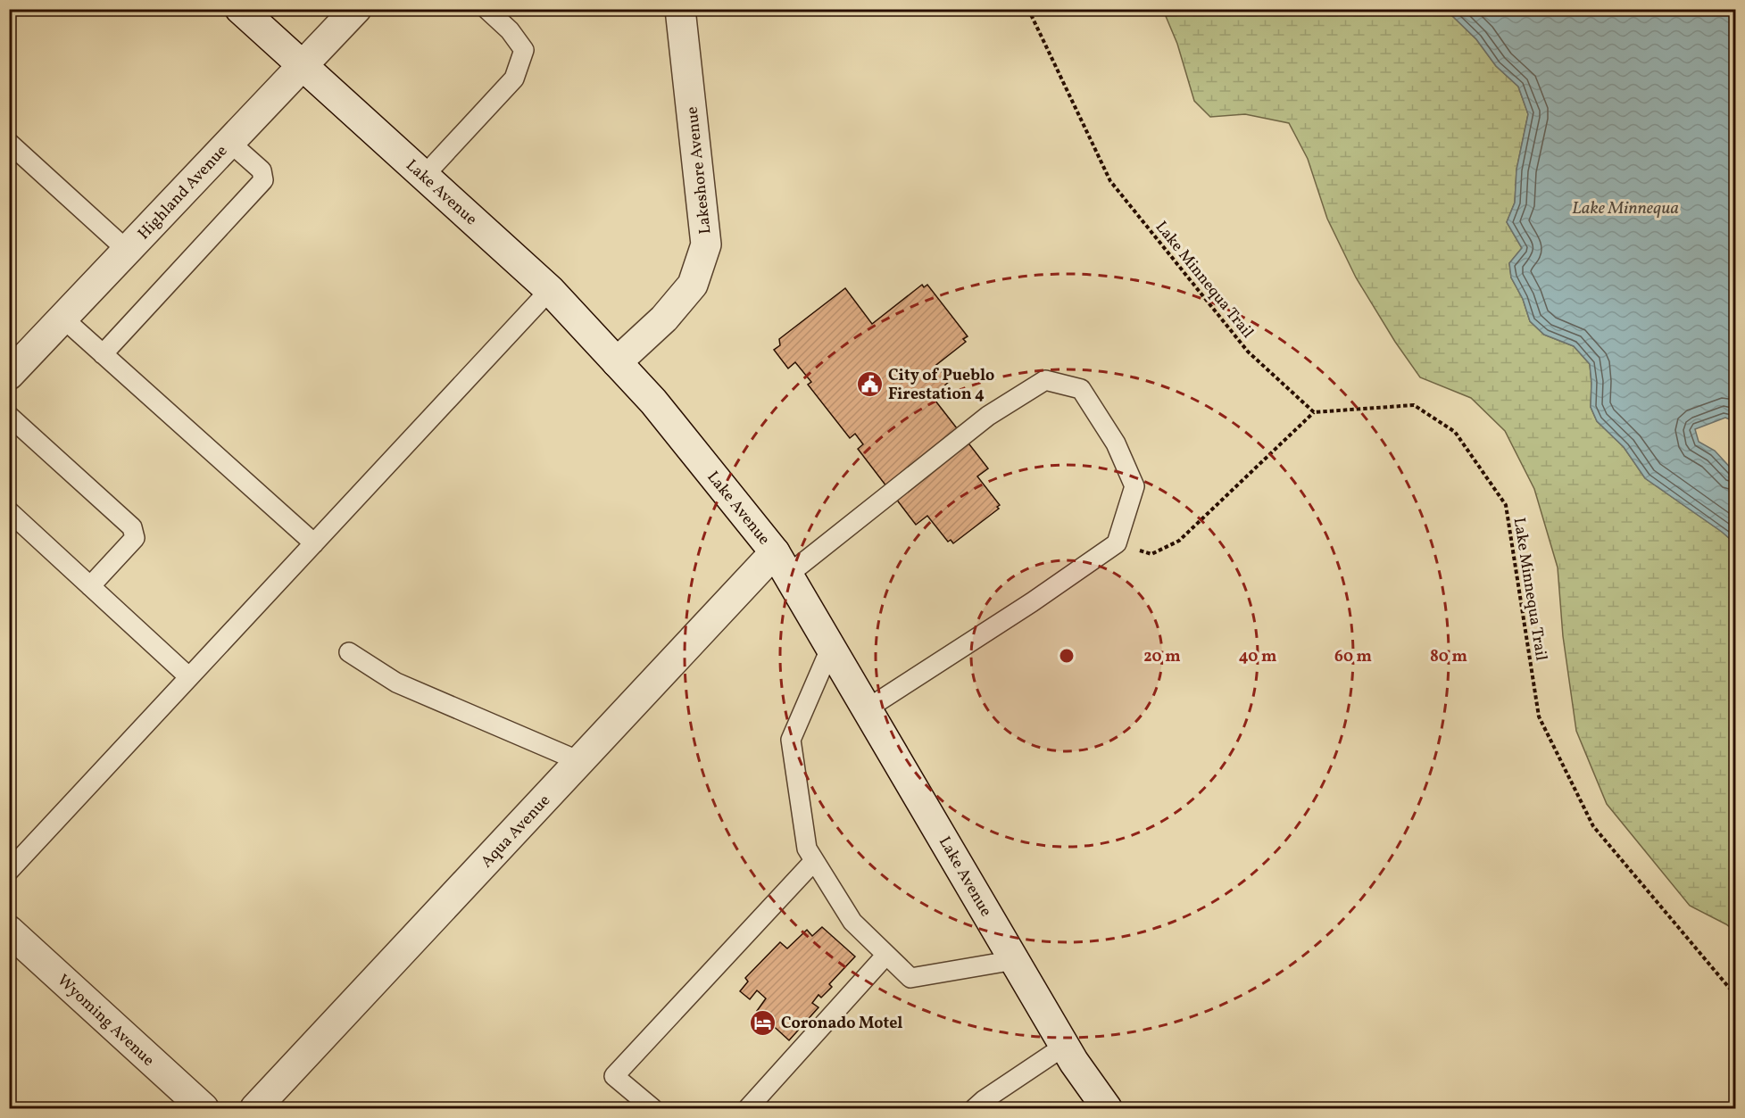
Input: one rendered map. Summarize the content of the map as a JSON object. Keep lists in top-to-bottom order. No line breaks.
{"streets":{"street":["Lakeshore Avenue","Highland Avenue","Lake Avenue","Aqua Avenue","Wyoming Avenue"],"path":["Lake Minnequa Trail"]},"crossings":[["Lakeshore Avenue","Lake Avenue"],["Highland Avenue","Lake Avenue"],["Lake Avenue","Aqua Avenue"]],"water":["Lake Minnequa"],"places":{"public building":["City of Pueblo Firestation 4"],"hotel":["Coronado Motel"]},"rings":["20 m","40 m","60 m","80 m"]}
